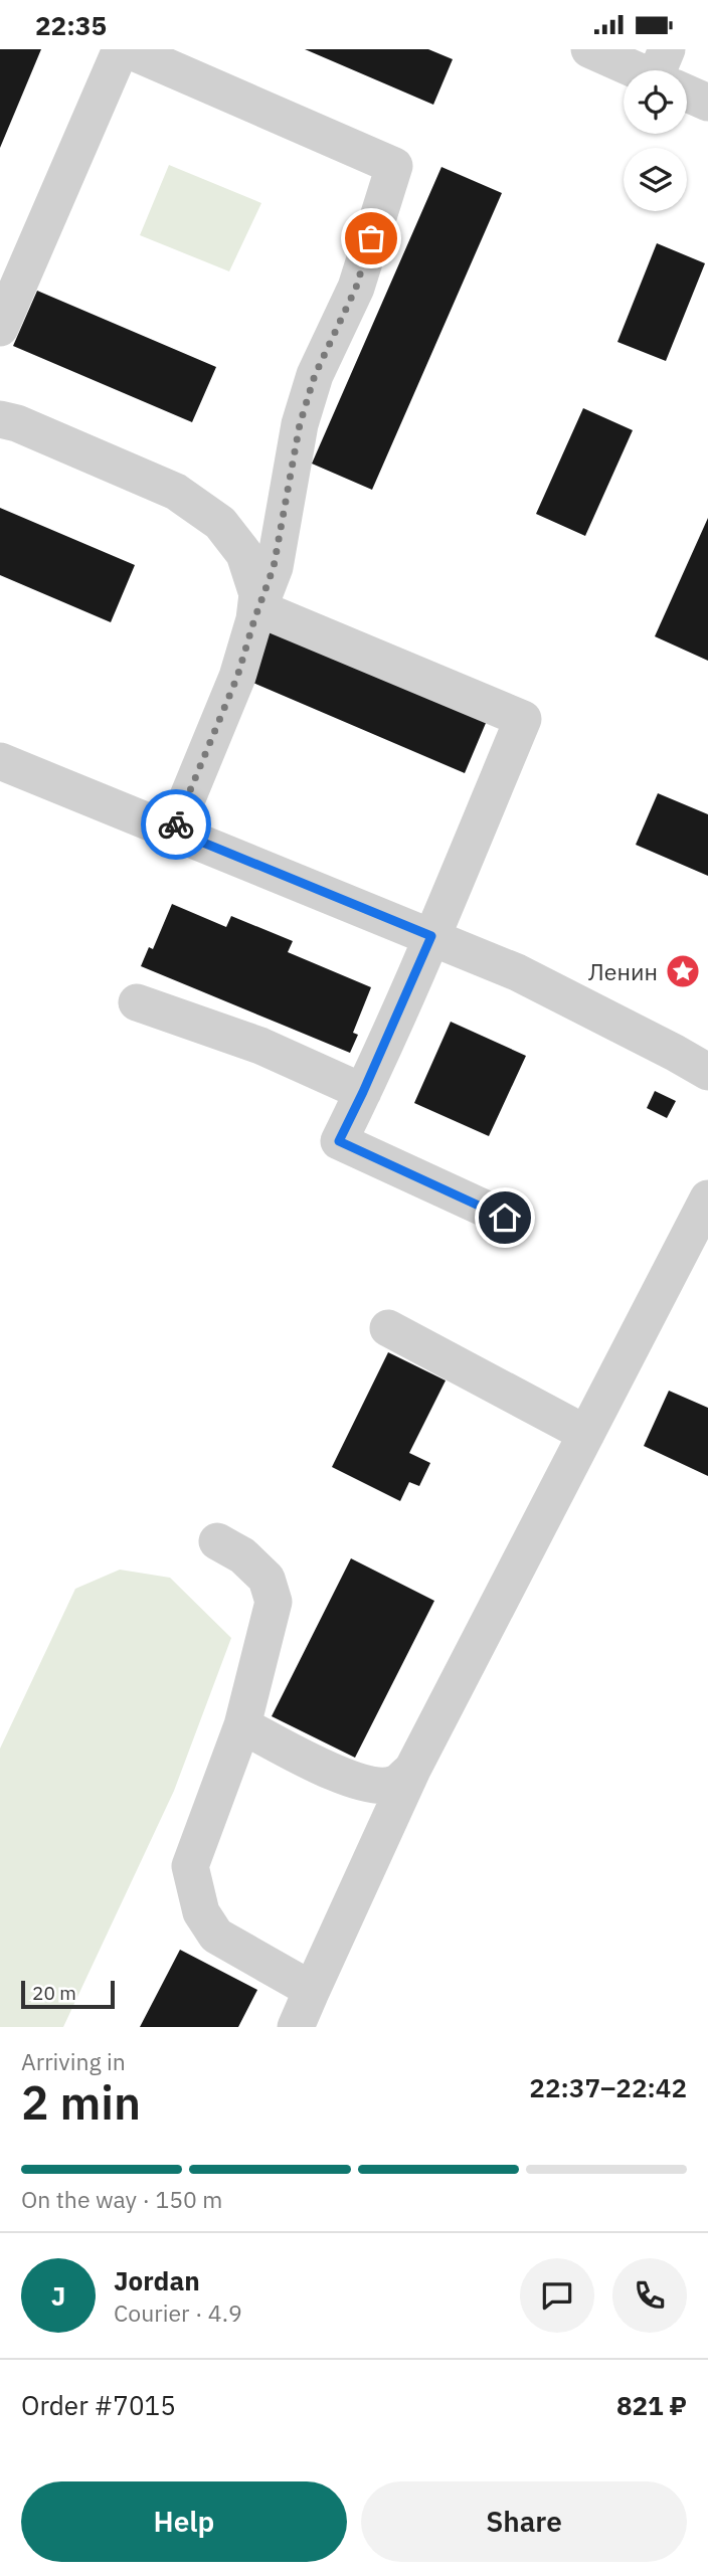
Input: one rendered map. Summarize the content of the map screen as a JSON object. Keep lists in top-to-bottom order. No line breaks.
{"places":{"place":["Ленин"]},"scale_bar":"20 m","page":{"status":"22:35","scale":"20 m","heading":["2 min","Arriving in","22:37–22:42"],"panel":["Jordan","Courier · 4.9","Order #7015","821 ₽"],"bar":"On the way · 150 m","round":"J","buttons":["Help","Share"]}}
